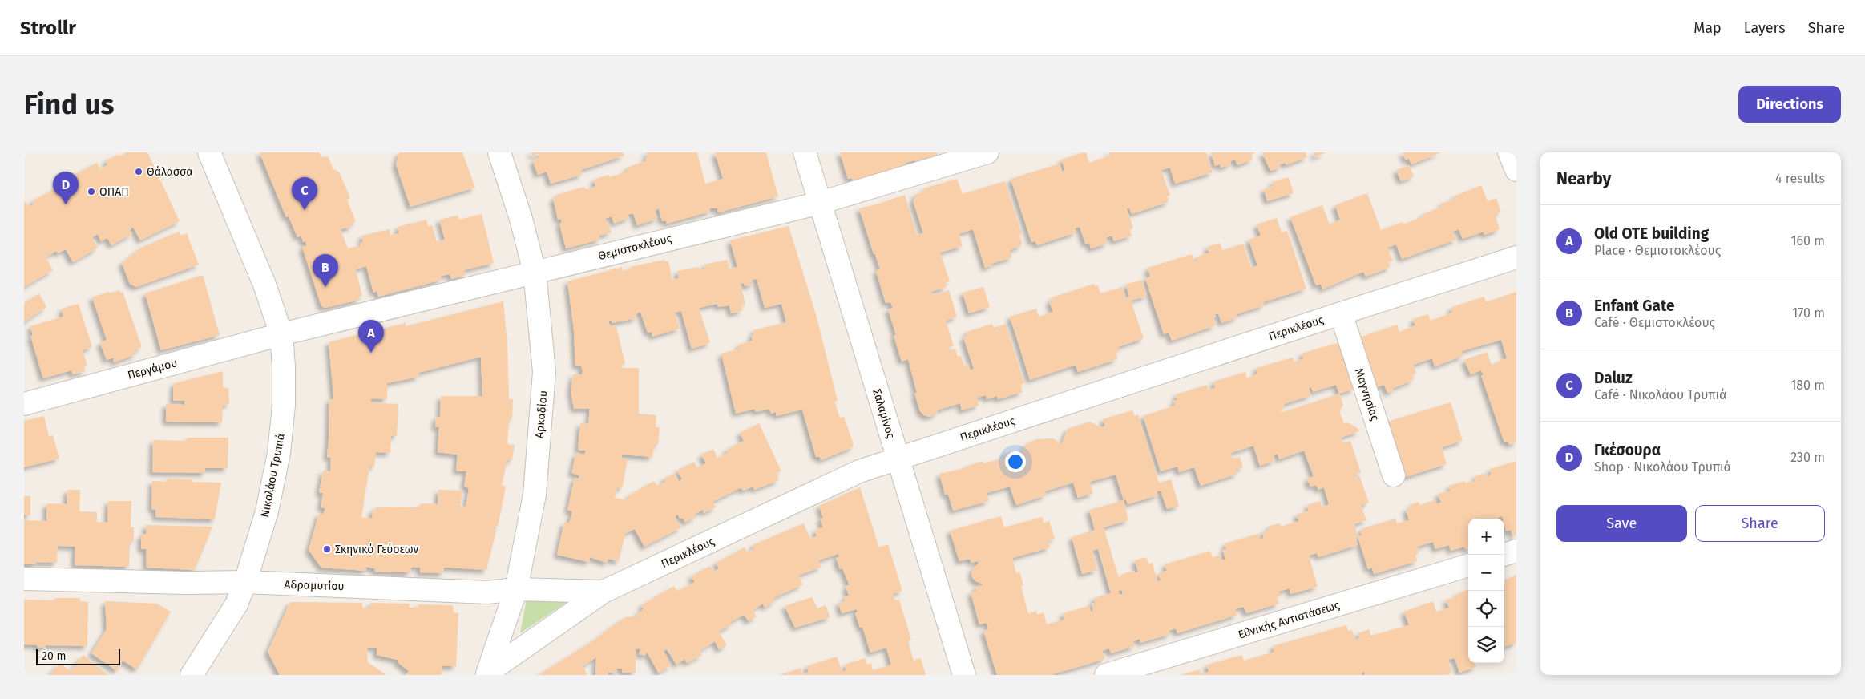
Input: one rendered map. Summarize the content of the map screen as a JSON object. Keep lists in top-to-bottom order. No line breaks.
{"streets":{"street":["Θεμιστοκλέους","Περικλέους","Περγάμου","Μαγνησίας","Σαλαμίνος","Αρκαδίου","Νικολάου Τρυπιά","Αδραμυτίου","Εθνικής Αντιστάσεως"]},"crossings":[["Θεμιστοκλέους","Περγάμου"],["Θεμιστοκλέους","Σαλαμίνος"],["Θεμιστοκλέους","Αρκαδίου"],["Θεμιστοκλέους","Νικολάου Τρυπιά"],["Περικλέους","Μαγνησίας"],["Περικλέους","Σαλαμίνος"],["Περικλέους","Αρκαδίου"],["Περικλέους","Αδραμυτίου"],["Περγάμου","Νικολάου Τρυπιά"],["Αρκαδίου","Αδραμυτίου"],["Νικολάου Τρυπιά","Αδραμυτίου"]],"places":["Θάλασσα","ΟΠΑΠ","Σκηνικό Γεύσεων"],"scale_bar":"20 m","page":{"header":"Strollr","nav":["Map","Layers","Share"],"buttons":["Directions",["Save","Share"]],"title":"Find us","heading":["Nearby","4 results"],"pins":["D","C","B","A"],"list":[{"mark":"A","name":"Old OTE building","note":"Place · Θεμιστοκλέους","value":"160 m"},{"mark":"B","name":"Enfant Gate","note":"Café · Θεμιστοκλέους","value":"170 m"},{"mark":"C","name":"Daluz","note":"Café · Νικολάου Τρυπιά","value":"180 m"},{"mark":"D","name":"Γκέσουρα","note":"Shop · Νικολάου Τρυπιά","value":"230 m"}],"map_buttons":["+","−"],"scale":"20 m"}}
